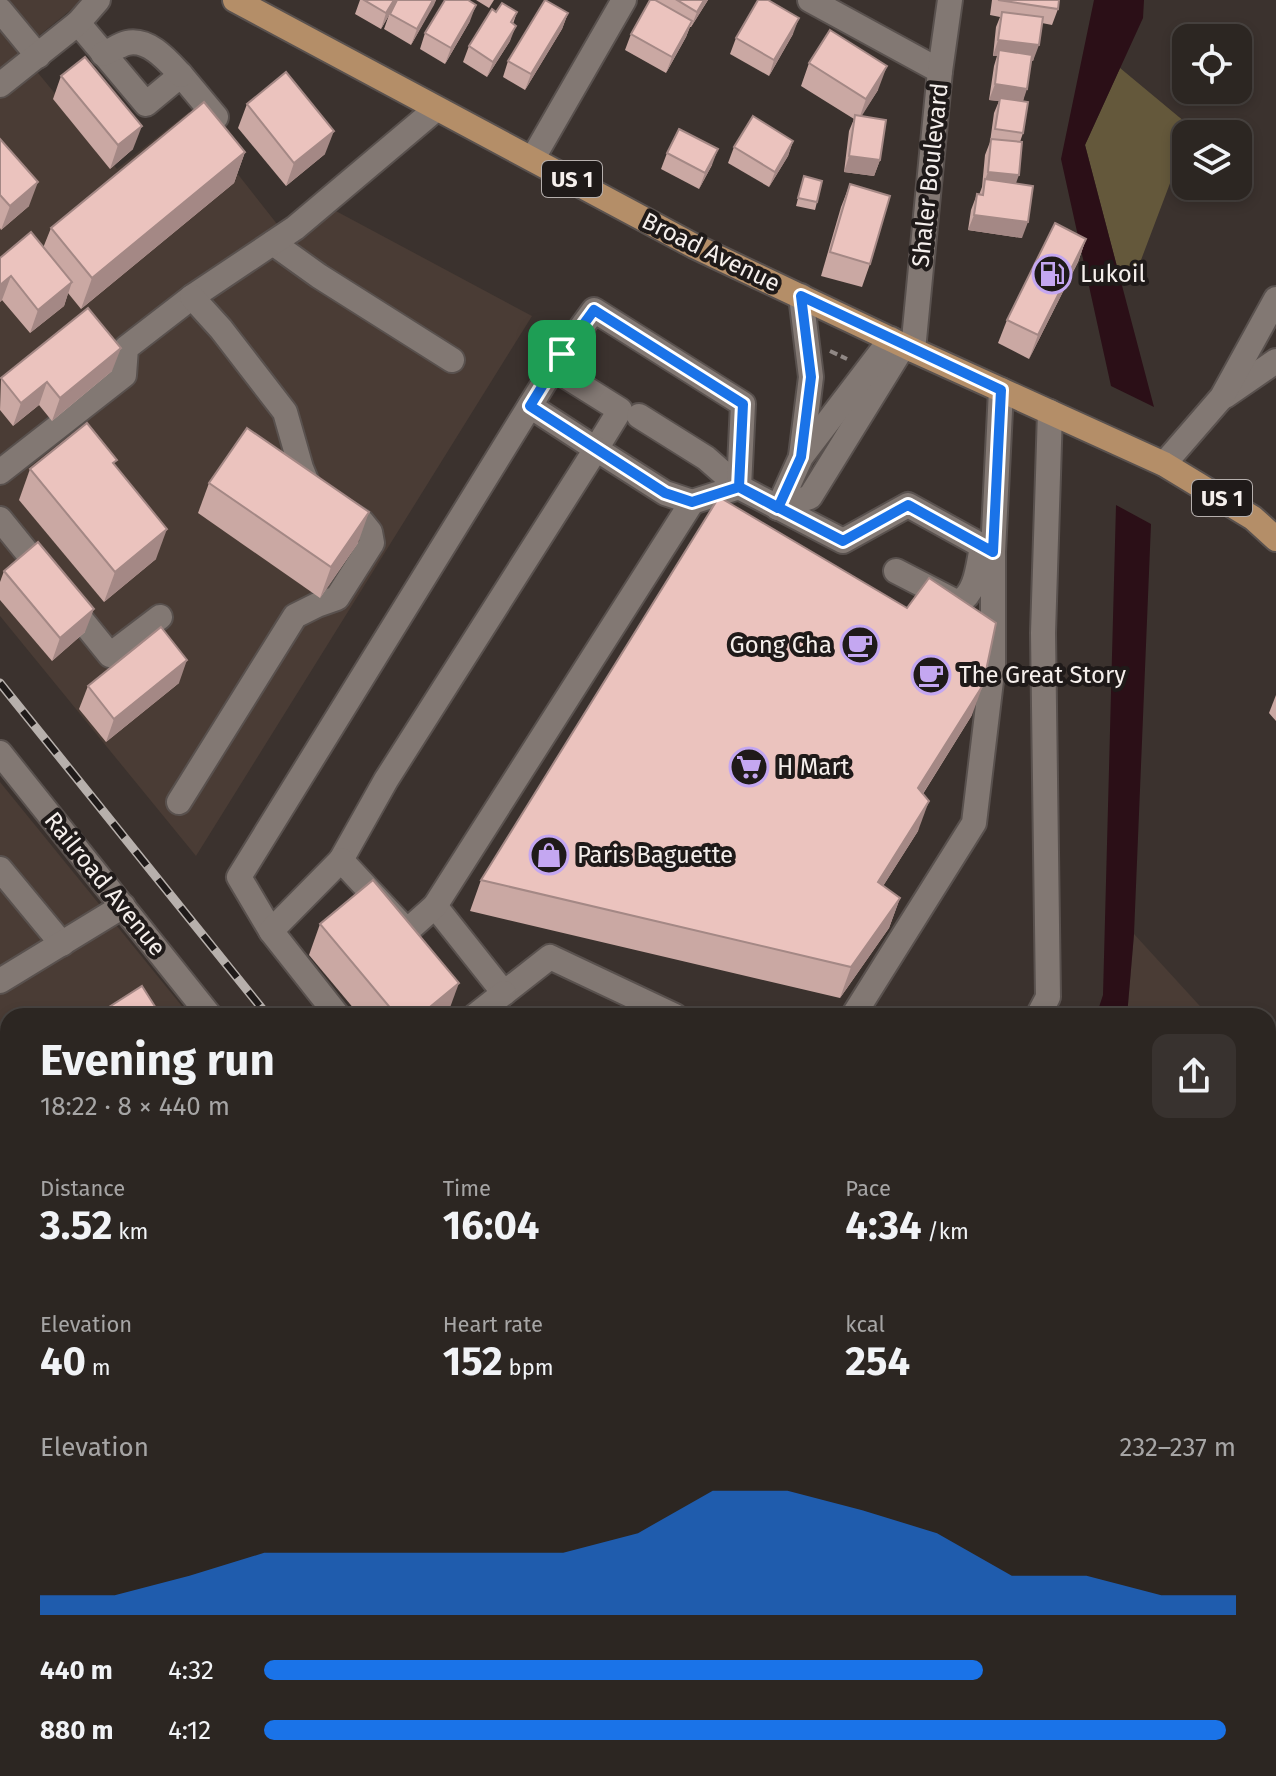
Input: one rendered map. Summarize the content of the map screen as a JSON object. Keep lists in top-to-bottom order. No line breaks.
{"streets":{"main road":["US 1","Broad Avenue"],"street":["Shaler Boulevard","Railroad Avenue"]},"crossings":[["Shaler Boulevard","Broad Avenue"]],"places":{"fuel station":["Lukoil"],"cafe":["Gong Cha","The Great Story"],"supermarket":["H Mart"],"shop":["Paris Baguette"]},"page":{"heading":["Evening run","18:22 · 8 × 440 m"],"stats":[["Distance","3.52 km"],["Time","16:04"],["Pace","4:34 /km"],["Elevation","40 m"],["Heart rate","152 bpm"],["kcal","254"]],"chart":["Elevation","232–237 m"],"list":[{"name":"440 m","note":"4:32"},{"name":"880 m","note":"4:12"}]}}
